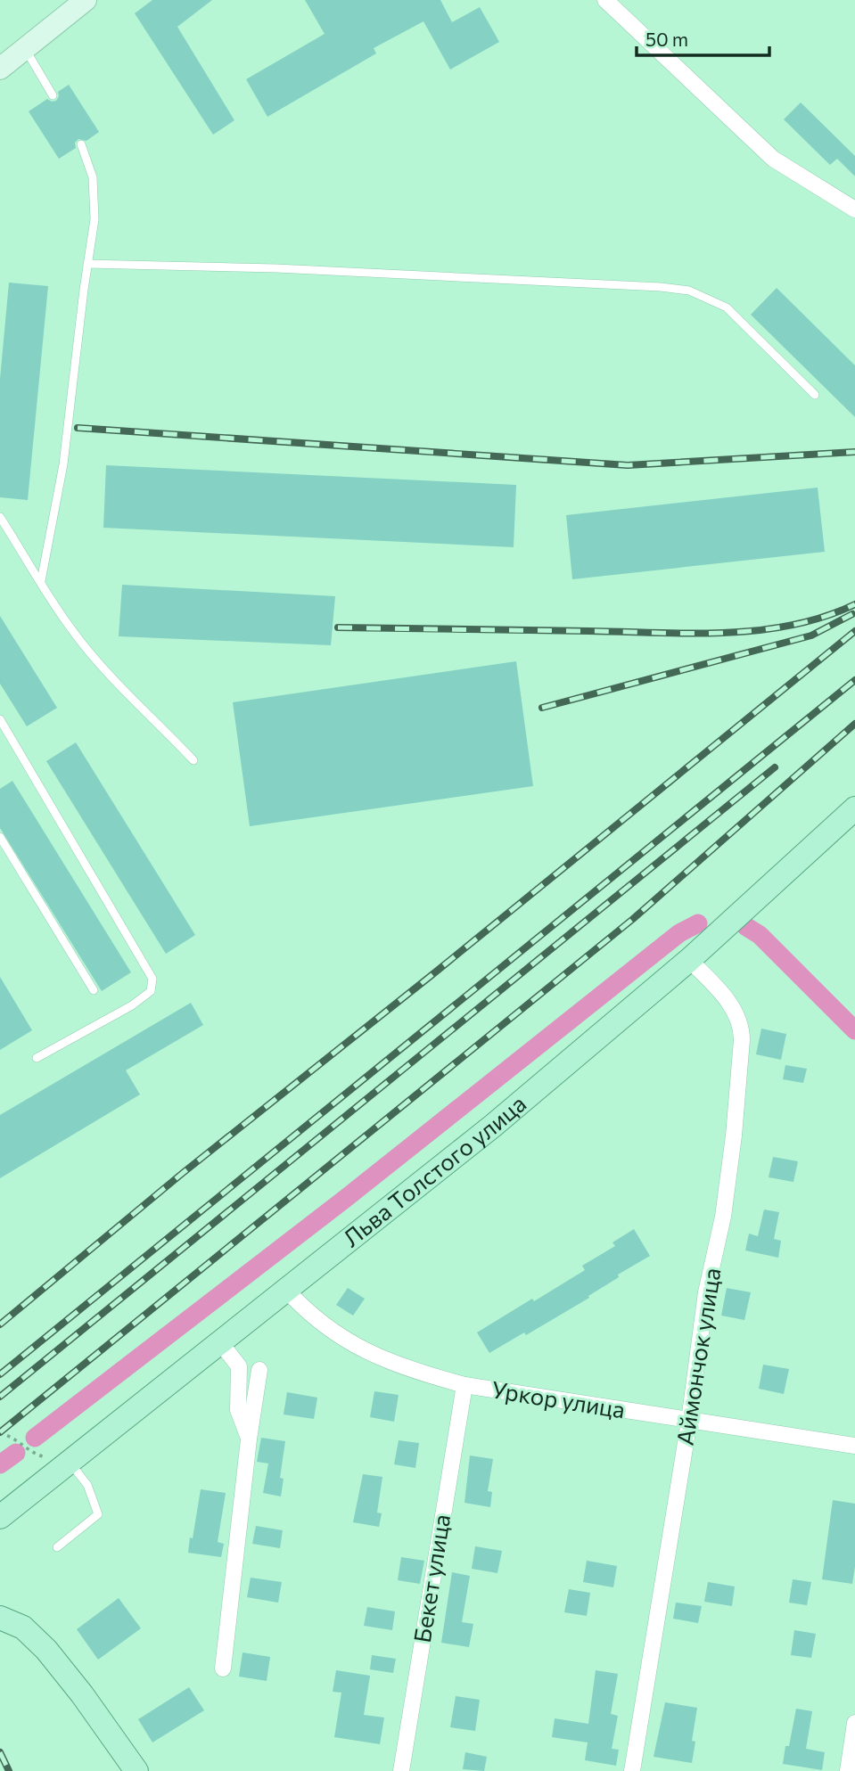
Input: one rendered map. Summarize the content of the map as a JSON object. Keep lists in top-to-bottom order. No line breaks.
{"streets":{"main road":["Льва Толстого улица"],"street":["Аймончок улица","Уркор улица","Бекет улица"]},"crossings":[["Льва Толстого улица","Аймончок улица"],["Льва Толстого улица","Уркор улица"],["Аймончок улица","Уркор улица"],["Уркор улица","Бекет улица"]],"scale_bar":"50 m"}
